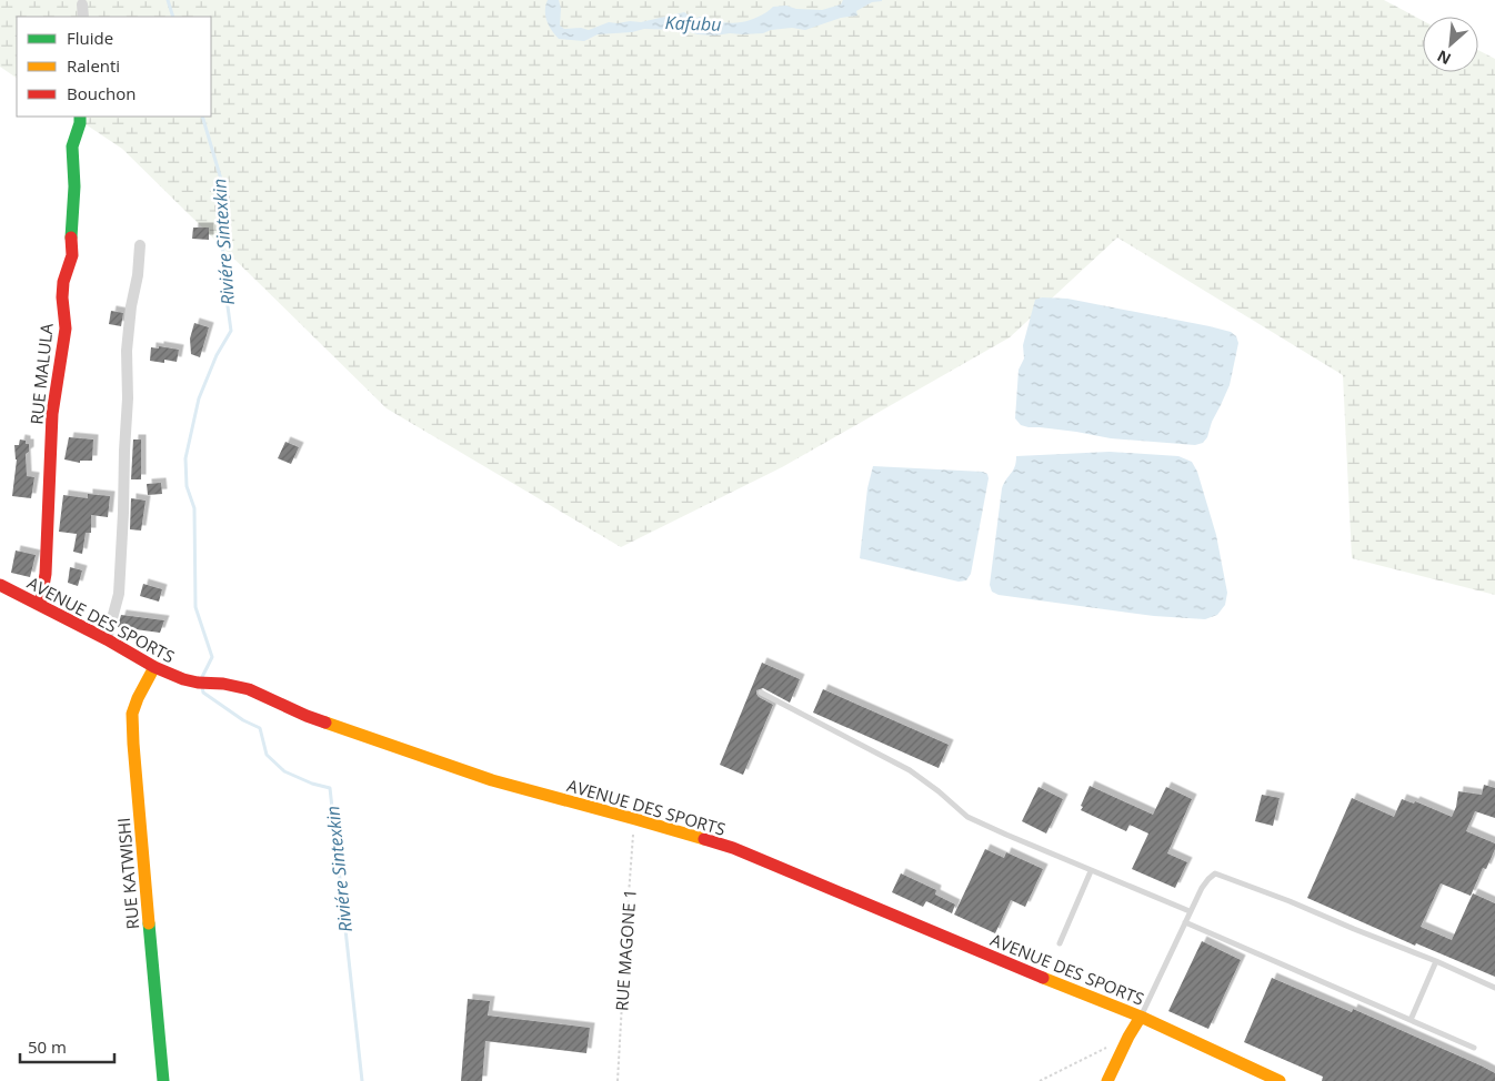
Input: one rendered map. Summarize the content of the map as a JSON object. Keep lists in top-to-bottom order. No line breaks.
{"streets":{"street":["RUE MALULA","AVENUE DES SPORTS","RUE KATWISHI"],"path":["RUE MAGONE 1"]},"crossings":[["RUE MALULA","AVENUE DES SPORTS"],["AVENUE DES SPORTS","RUE KATWISHI"],["AVENUE DES SPORTS","RUE MAGONE 1"]],"water":["Kafubu","Riviére Sintexkin"],"legend":["Fluide","Ralenti","Bouchon"],"scale_bar":"50 m","north":"bottom left"}
